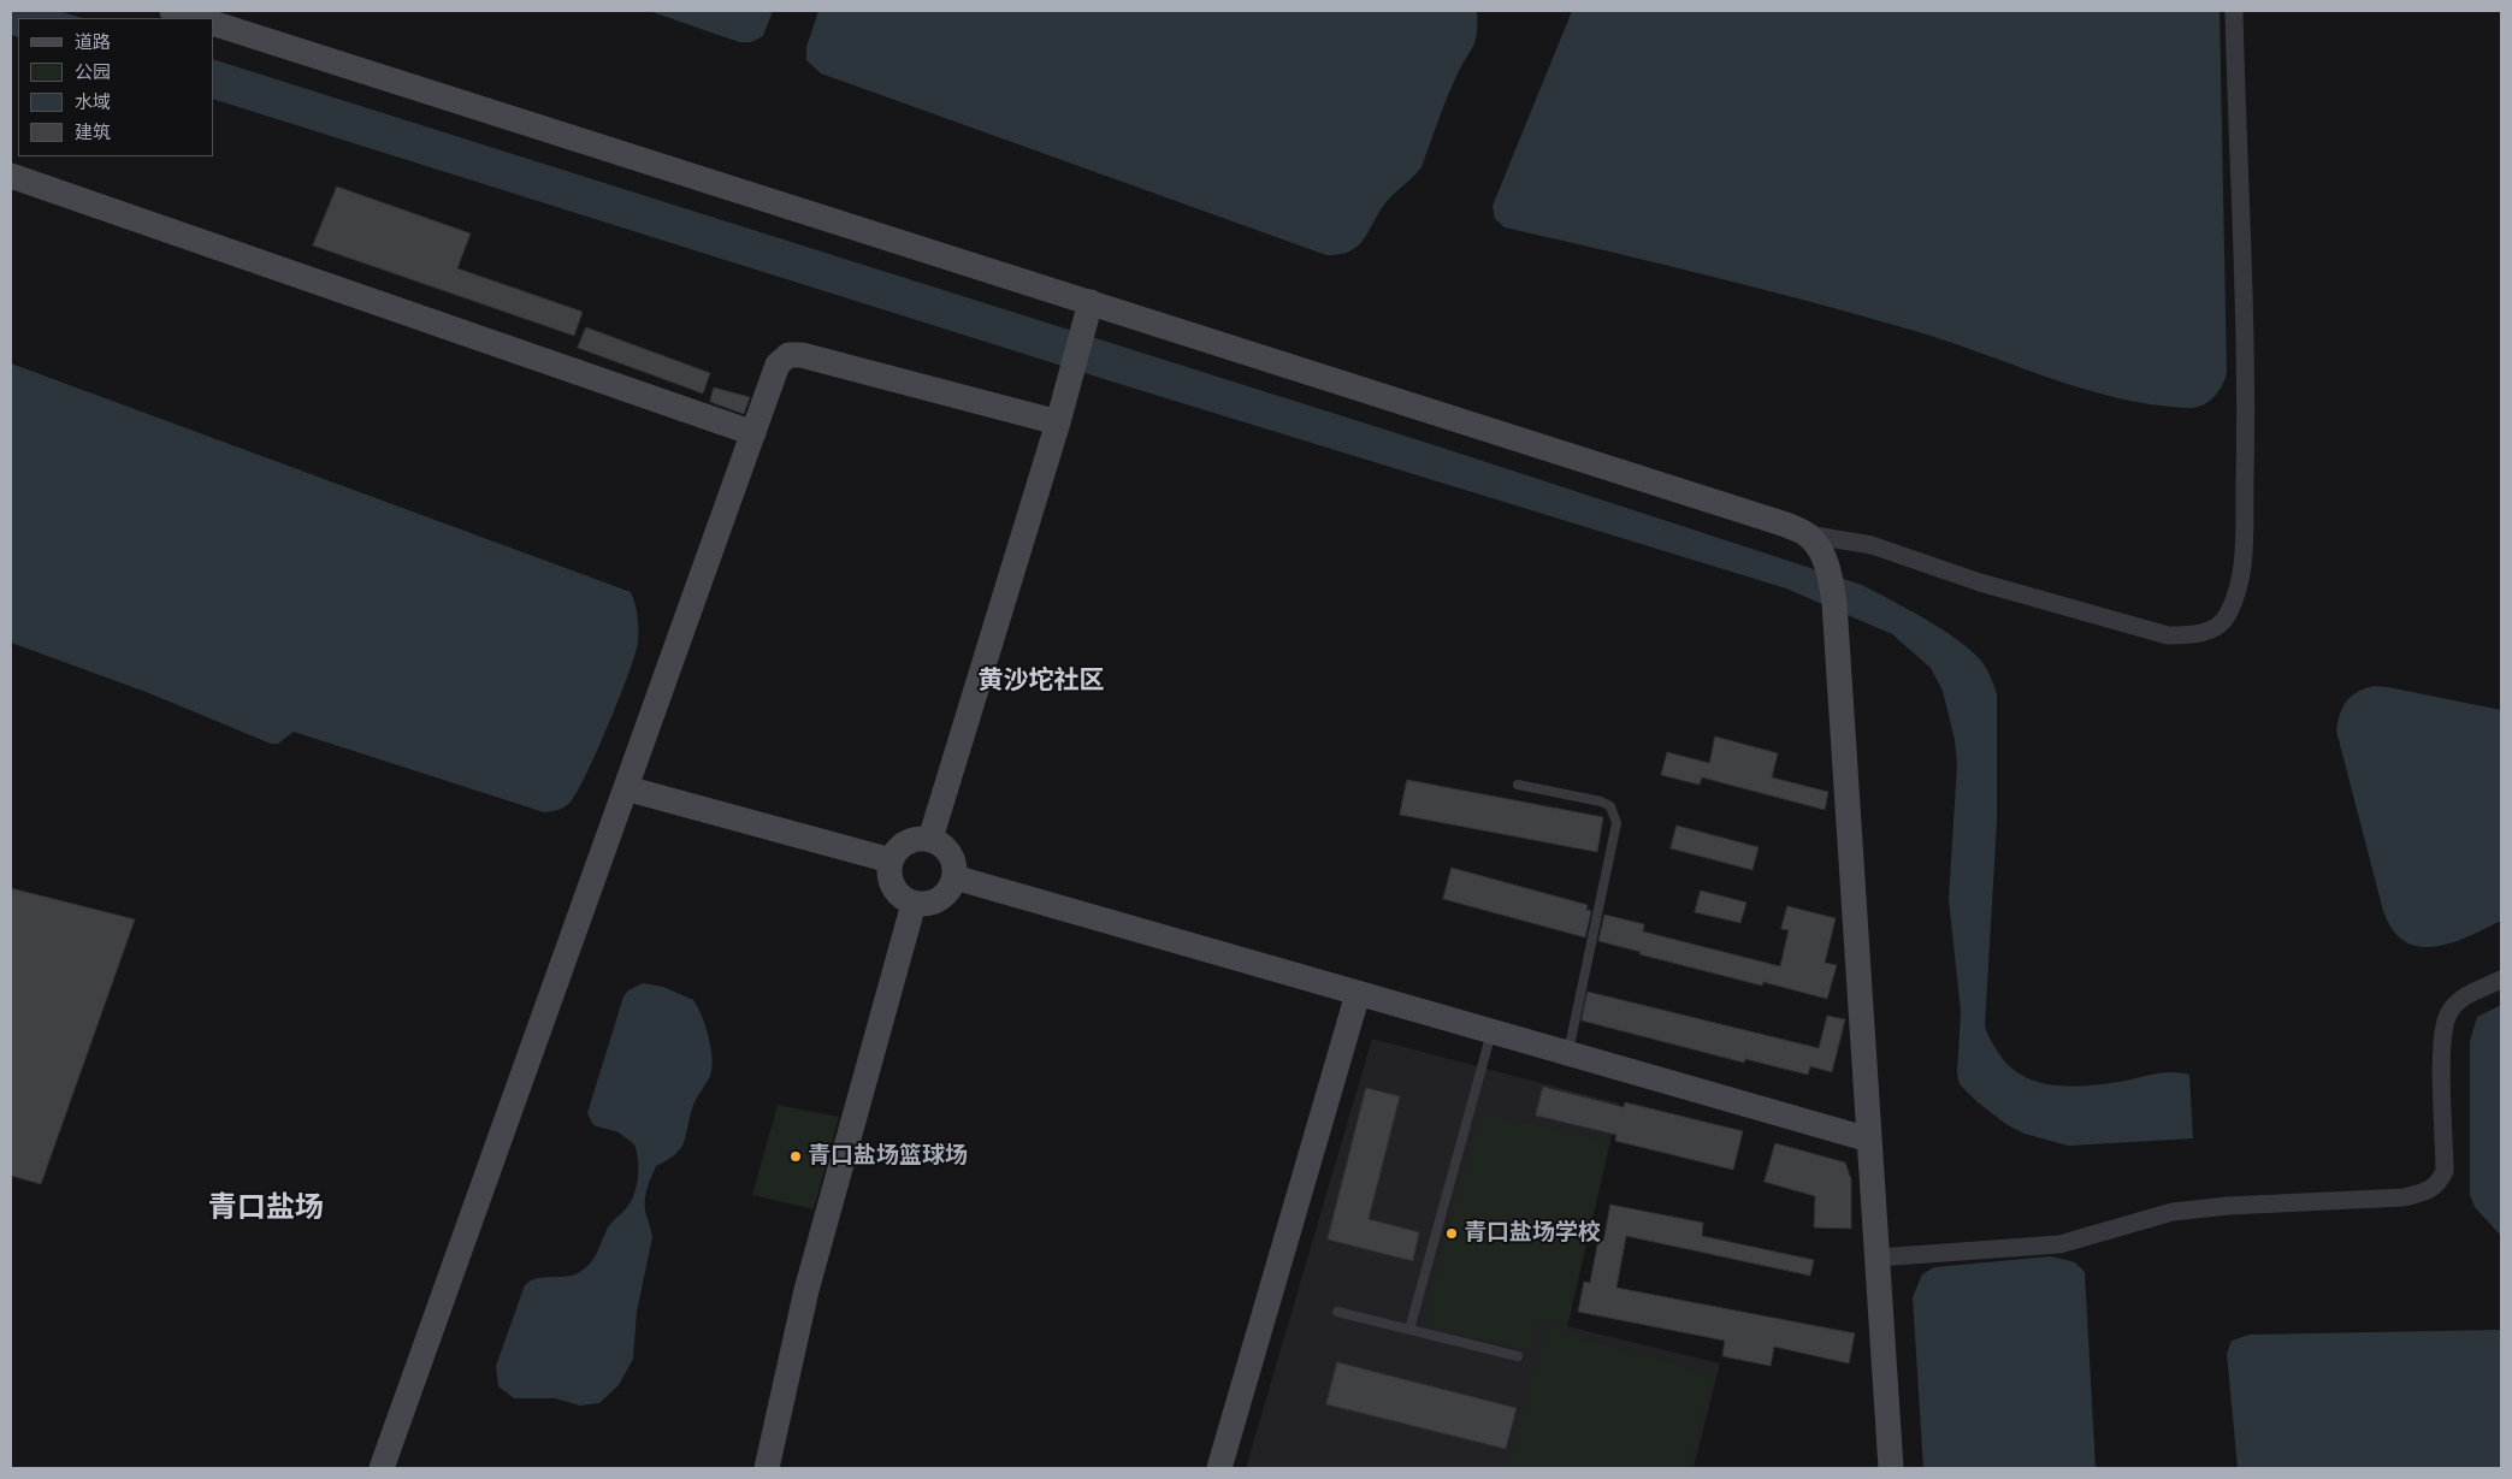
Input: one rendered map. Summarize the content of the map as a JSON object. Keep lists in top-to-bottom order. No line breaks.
{"districts":["黄沙坨社区","青口盐场"],"places":["青口盐场篮球场","青口盐场学校"],"legend":["道路","公园","水域","建筑"]}
